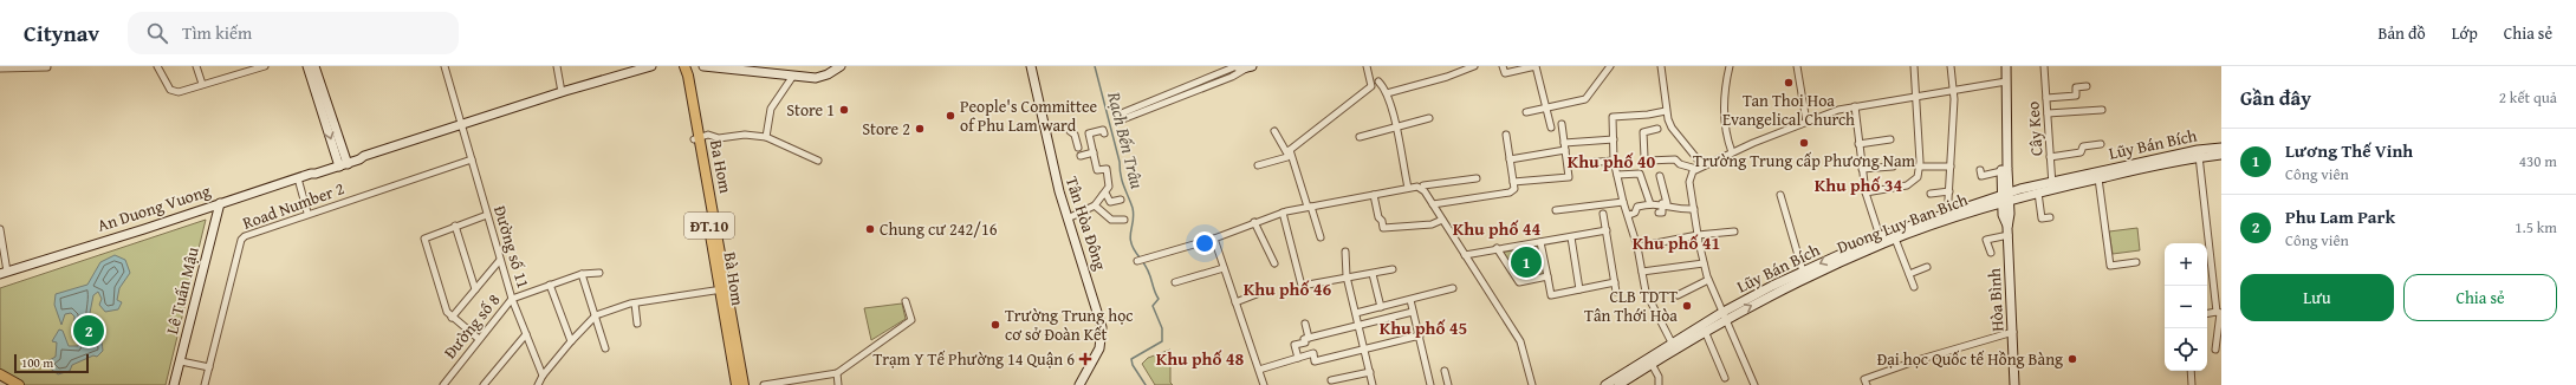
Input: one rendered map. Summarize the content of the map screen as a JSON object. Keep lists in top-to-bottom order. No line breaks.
{"streets":{"main road":["Lũy Bán Bích","Ba Hom","An Duong Vuong","Tân Hòa Đông","Duong Luy Ban Bich","ĐT.10","Bà Hom","Lê Tuấn Mậu","Hòa Bình"],"street":["Cây Keo","Road Number 2","Đường số 11","Đường số 8"]},"crossings":[["Cây Keo","Lũy Bán Bích"],["Cây Keo","Duong Luy Ban Bich"],["Lũy Bán Bích","Duong Luy Ban Bich"],["Ba Hom","Bà Hom"],["Road Number 2","Đường số 11"],["An Duong Vuong","Đường số 11"],["An Duong Vuong","Lê Tuấn Mậu"],["Đường số 11","Đường số 8"]],"districts":["Khu phố 40","Khu phố 34","Khu phố 44","Khu phố 41","Khu phố 46","Khu phố 45","Khu phố 48"],"water":["Rạch Bến Trâu"],"places":{"other":["Tan Thoi Hoa Evangelical Church","Store 1","People's Committee of Phu Lam ward","Store 2","Trường Trung cấp Phương Nam","Chung cư 242/16","CLB TDTT Tân Thới Hòa","Trường Trung học cơ sở Đoàn Kết","Đại học Quốc tế Hồng Bàng"],"health":["Trạm Y Tế Phường 14 Quận 6"]},"scale_bar":"100 m","page":{"header":"Citynav","search":"Tìm kiếm","nav":["Bản đồ","Lớp","Chia sẻ"],"heading":["Gần đây","2 kết quả"],"list":[{"mark":"1","name":"Lương Thế Vinh","note":"Công viên","value":"430 m"},{"mark":"2","name":"Phu Lam Park","note":"Công viên","value":"1.5 km"}],"map_buttons":["+","−"],"pins":["1","2"],"buttons":["Lưu","Chia sẻ"],"scale":"100 m"}}
